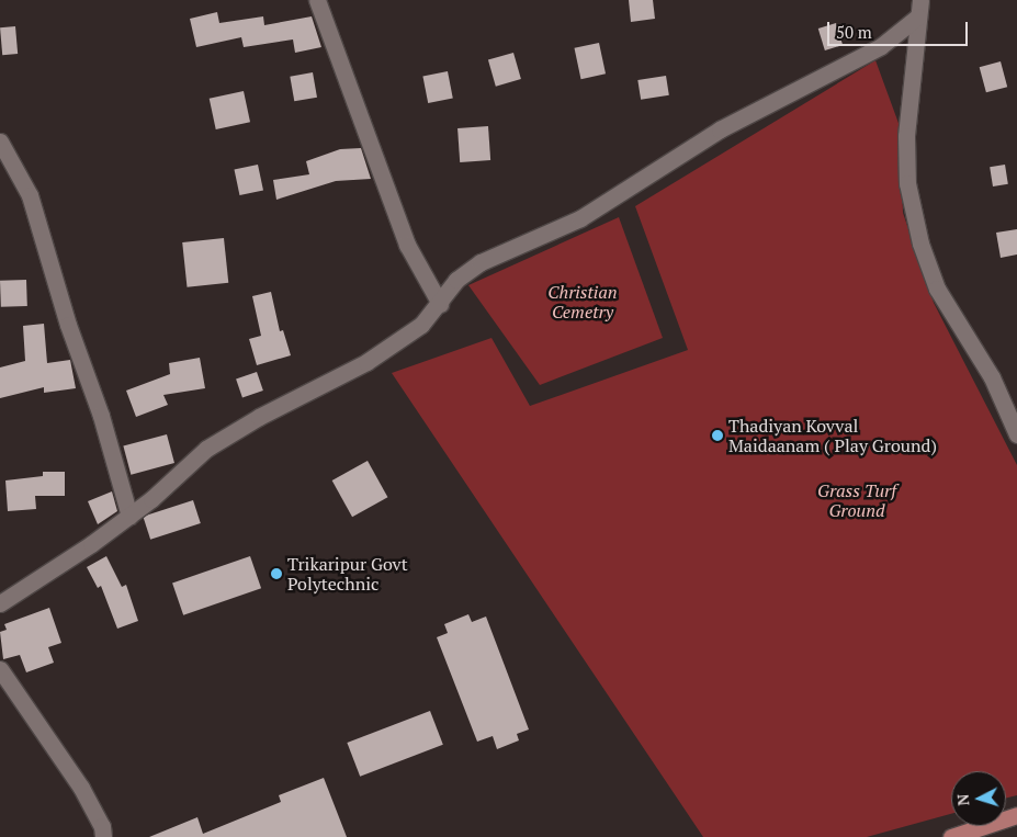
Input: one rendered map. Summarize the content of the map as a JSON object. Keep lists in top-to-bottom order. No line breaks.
{"parks":["Christian Cemetry","Grass Turf Ground"],"places":["Thadiyan Kovval Maidaanam ( Play Ground)","Trikaripur Govt Polytechnic"],"scale_bar":"50 m","north":"left"}
